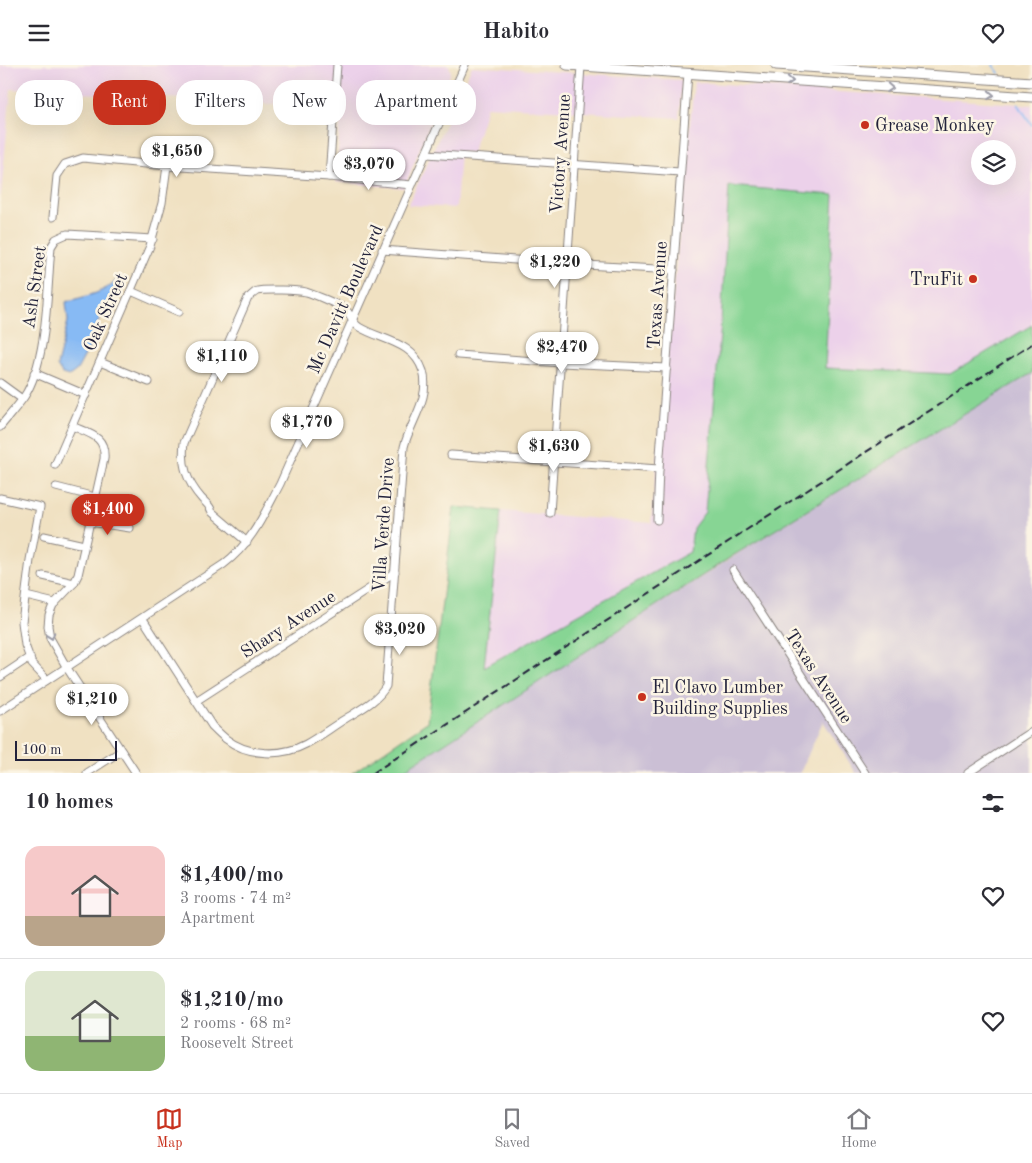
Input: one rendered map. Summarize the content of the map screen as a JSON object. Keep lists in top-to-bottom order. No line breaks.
{"streets":{"street":["Victory Avenue","Ash Street","Texas Avenue","Mc Davitt Boulevard","Oak Street","Villa Verde Drive","Shary Avenue"]},"crossings":[["Ash Street","Oak Street"],["Mc Davitt Boulevard","Villa Verde Drive"],["Villa Verde Drive","Shary Avenue"]],"places":["Grease Monkey","TruFit","El Clavo Lumber Building Supplies"],"scale_bar":"100 m","page":{"header":"Habito","chip":["Buy","Rent","Filters","New","Apartment"],"price":["$1,650","$3,070","$1,220","$2,470","$1,110","$1,770","$1,630","$1,400","$3,020","$1,210"],"scale":"100 m","heading":"10 homes","list":[{"name":"$1,400/mo","note":"3 rooms · 74 m² · Apartment"},{"name":"$1,210/mo","note":"2 rooms · 68 m² · Roosevelt Street"}],"tabs":["Map","Saved","Home"]}}
